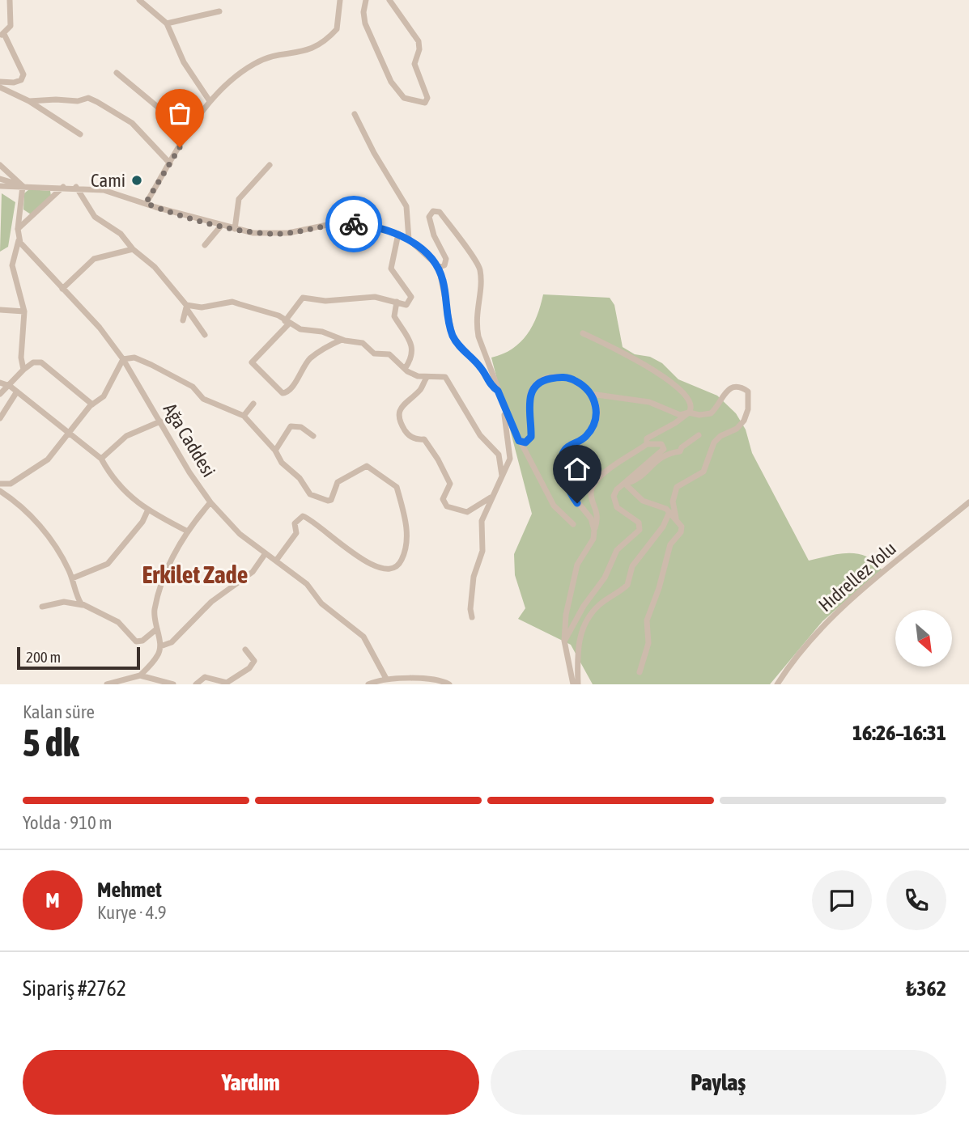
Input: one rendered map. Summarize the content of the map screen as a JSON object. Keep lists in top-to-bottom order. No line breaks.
{"streets":{"street":["Ağa Caddesi","Hıdrellez Yolu"]},"districts":["Erkilet Zade"],"places":["Cami"],"scale_bar":"200 m","north":"bottom right","page":{"scale":"200 m","heading":["5 dk","Kalan süre","16:26–16:31"],"panel":["Mehmet","Kurye · 4.9","Sipariş #2762","₺362"],"bar":"Yolda · 910 m","round":"M","buttons":["Yardım","Paylaş"]}}
